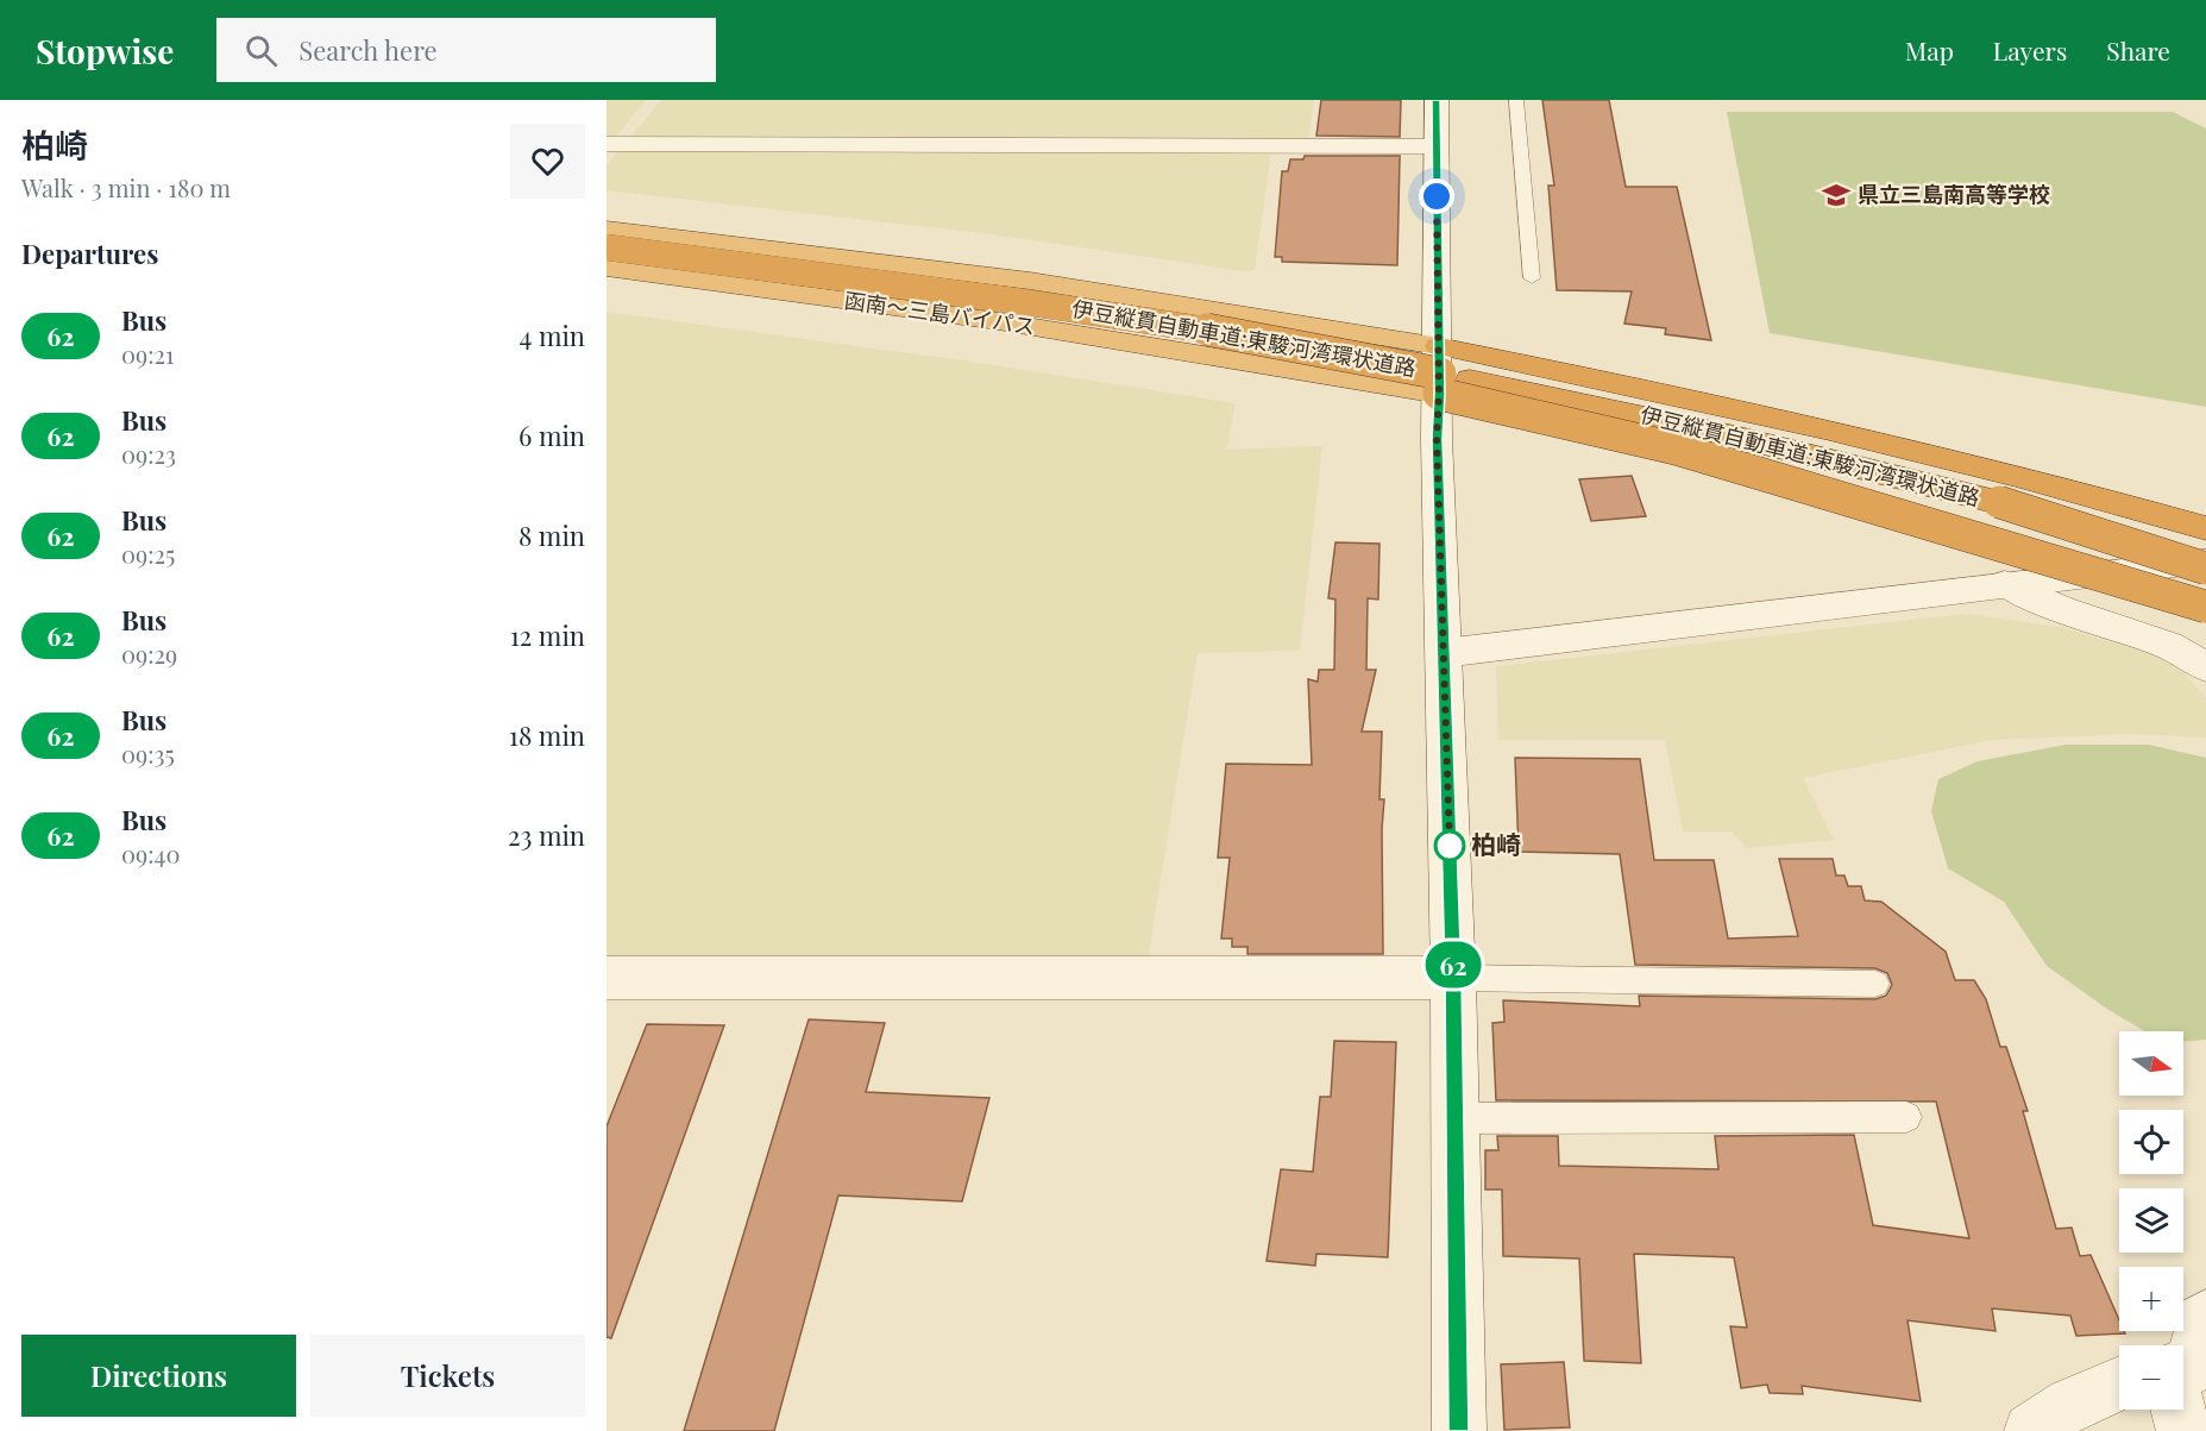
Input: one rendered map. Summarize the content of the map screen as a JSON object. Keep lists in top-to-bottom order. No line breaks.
{"streets":{"highway":["函南～三島バイパス","伊豆縦貫自動車道;東駿河湾環状道路"]},"places":{"school or university":["県立三島南高等学校"],"other":["柏崎"]},"lines":["bus line 62"],"north":"right","page":{"header":"Stopwise","search":"Search here","nav":["Map","Layers","Share"],"heading":[["柏崎","Walk · 3 min · 180 m"],"Departures"],"on_map":"62","list":[{"mark":"62","name":"Bus","note":"09:21","value":"4 min"},{"mark":"62","name":"Bus","note":"09:23","value":"6 min"},{"mark":"62","name":"Bus","note":"09:25","value":"8 min"},{"mark":"62","name":"Bus","note":"09:29","value":"12 min"},{"mark":"62","name":"Bus","note":"09:35","value":"18 min"},{"mark":"62","name":"Bus","note":"09:40","value":"23 min"}],"map_buttons":["+","−"],"buttons":["Directions","Tickets"]}}
